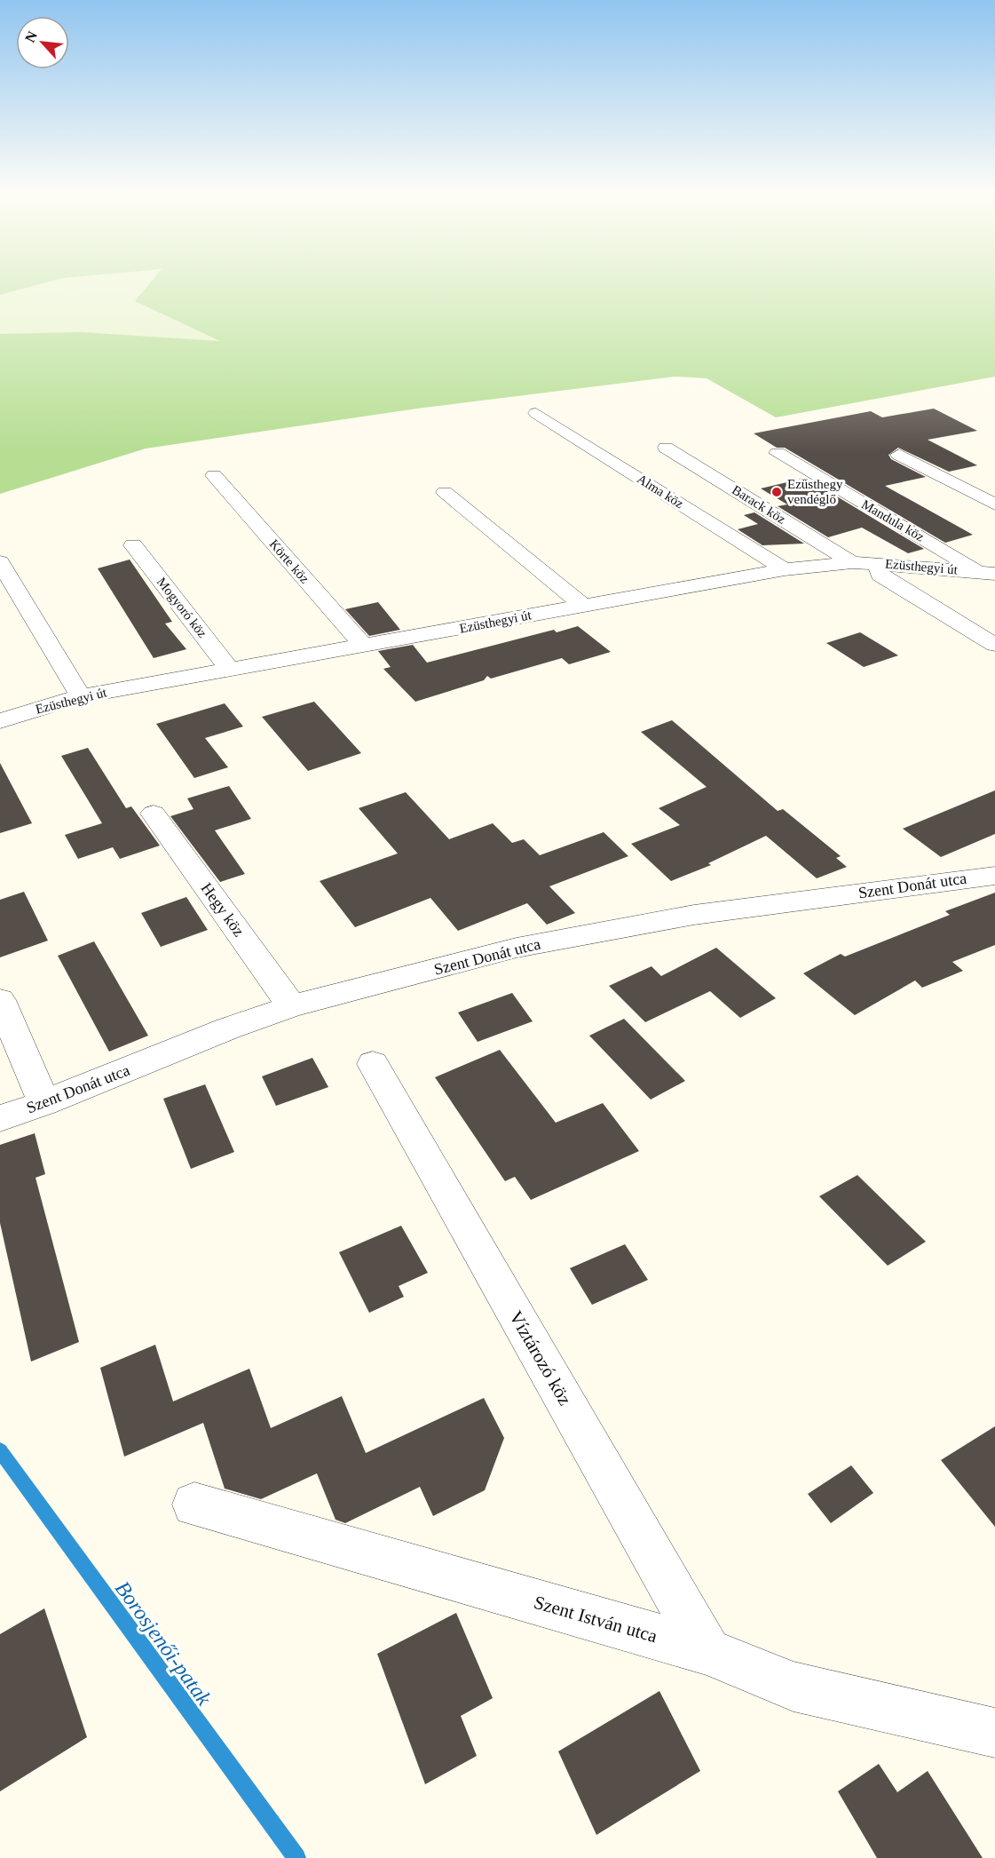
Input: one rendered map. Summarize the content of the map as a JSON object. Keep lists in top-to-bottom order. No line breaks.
{"streets":{"street":["Alma köz","Barack köz","Mandula köz","Körte köz","Ezüsthegyi út","Mogyoró köz","Szent Donát utca","Hegy köz","Víztározó köz","Szent István utca"]},"crossings":[["Alma köz","Ezüsthegyi út"],["Barack köz","Ezüsthegyi út"],["Mandula köz","Ezüsthegyi út"],["Körte köz","Ezüsthegyi út"],["Ezüsthegyi út","Mogyoró köz"],["Szent Donát utca","Hegy köz"],["Víztározó köz","Szent István utca"]],"water":["Borosjenői-patak"],"places":["Ezüsthegy vendéglő"],"north":"top left"}
